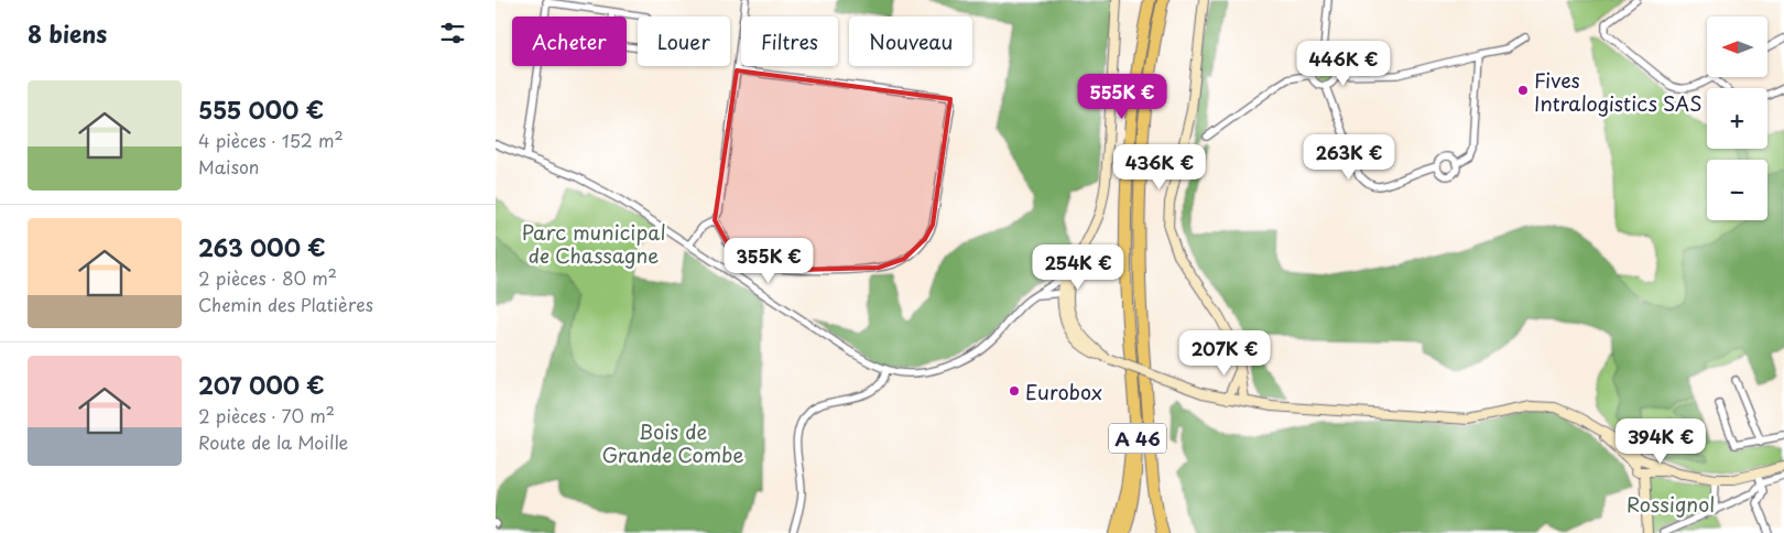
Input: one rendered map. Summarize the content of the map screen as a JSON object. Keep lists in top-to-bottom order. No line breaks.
{"streets":{"highway":["A 46"]},"parks":["Parc municipal de Chassagne","Bois de Grande Combe","Rossignol"],"places":["Fives Intralogistics SAS","Eurobox"],"north":"left","page":{"heading":"8 biens","map_buttons":["+","−"],"chip":["Acheter","Louer","Filtres","Nouveau"],"price":["446K €","555K €","263K €","436K €","355K €","254K €","207K €","394K €"],"list":[{"name":"555 000 €","note":"4 pièces · 152 m² · Maison"},{"name":"263 000 €","note":"2 pièces · 80 m² · Chemin des Platières"},{"name":"207 000 €","note":"2 pièces · 70 m² · Route de la Moille"}]}}
